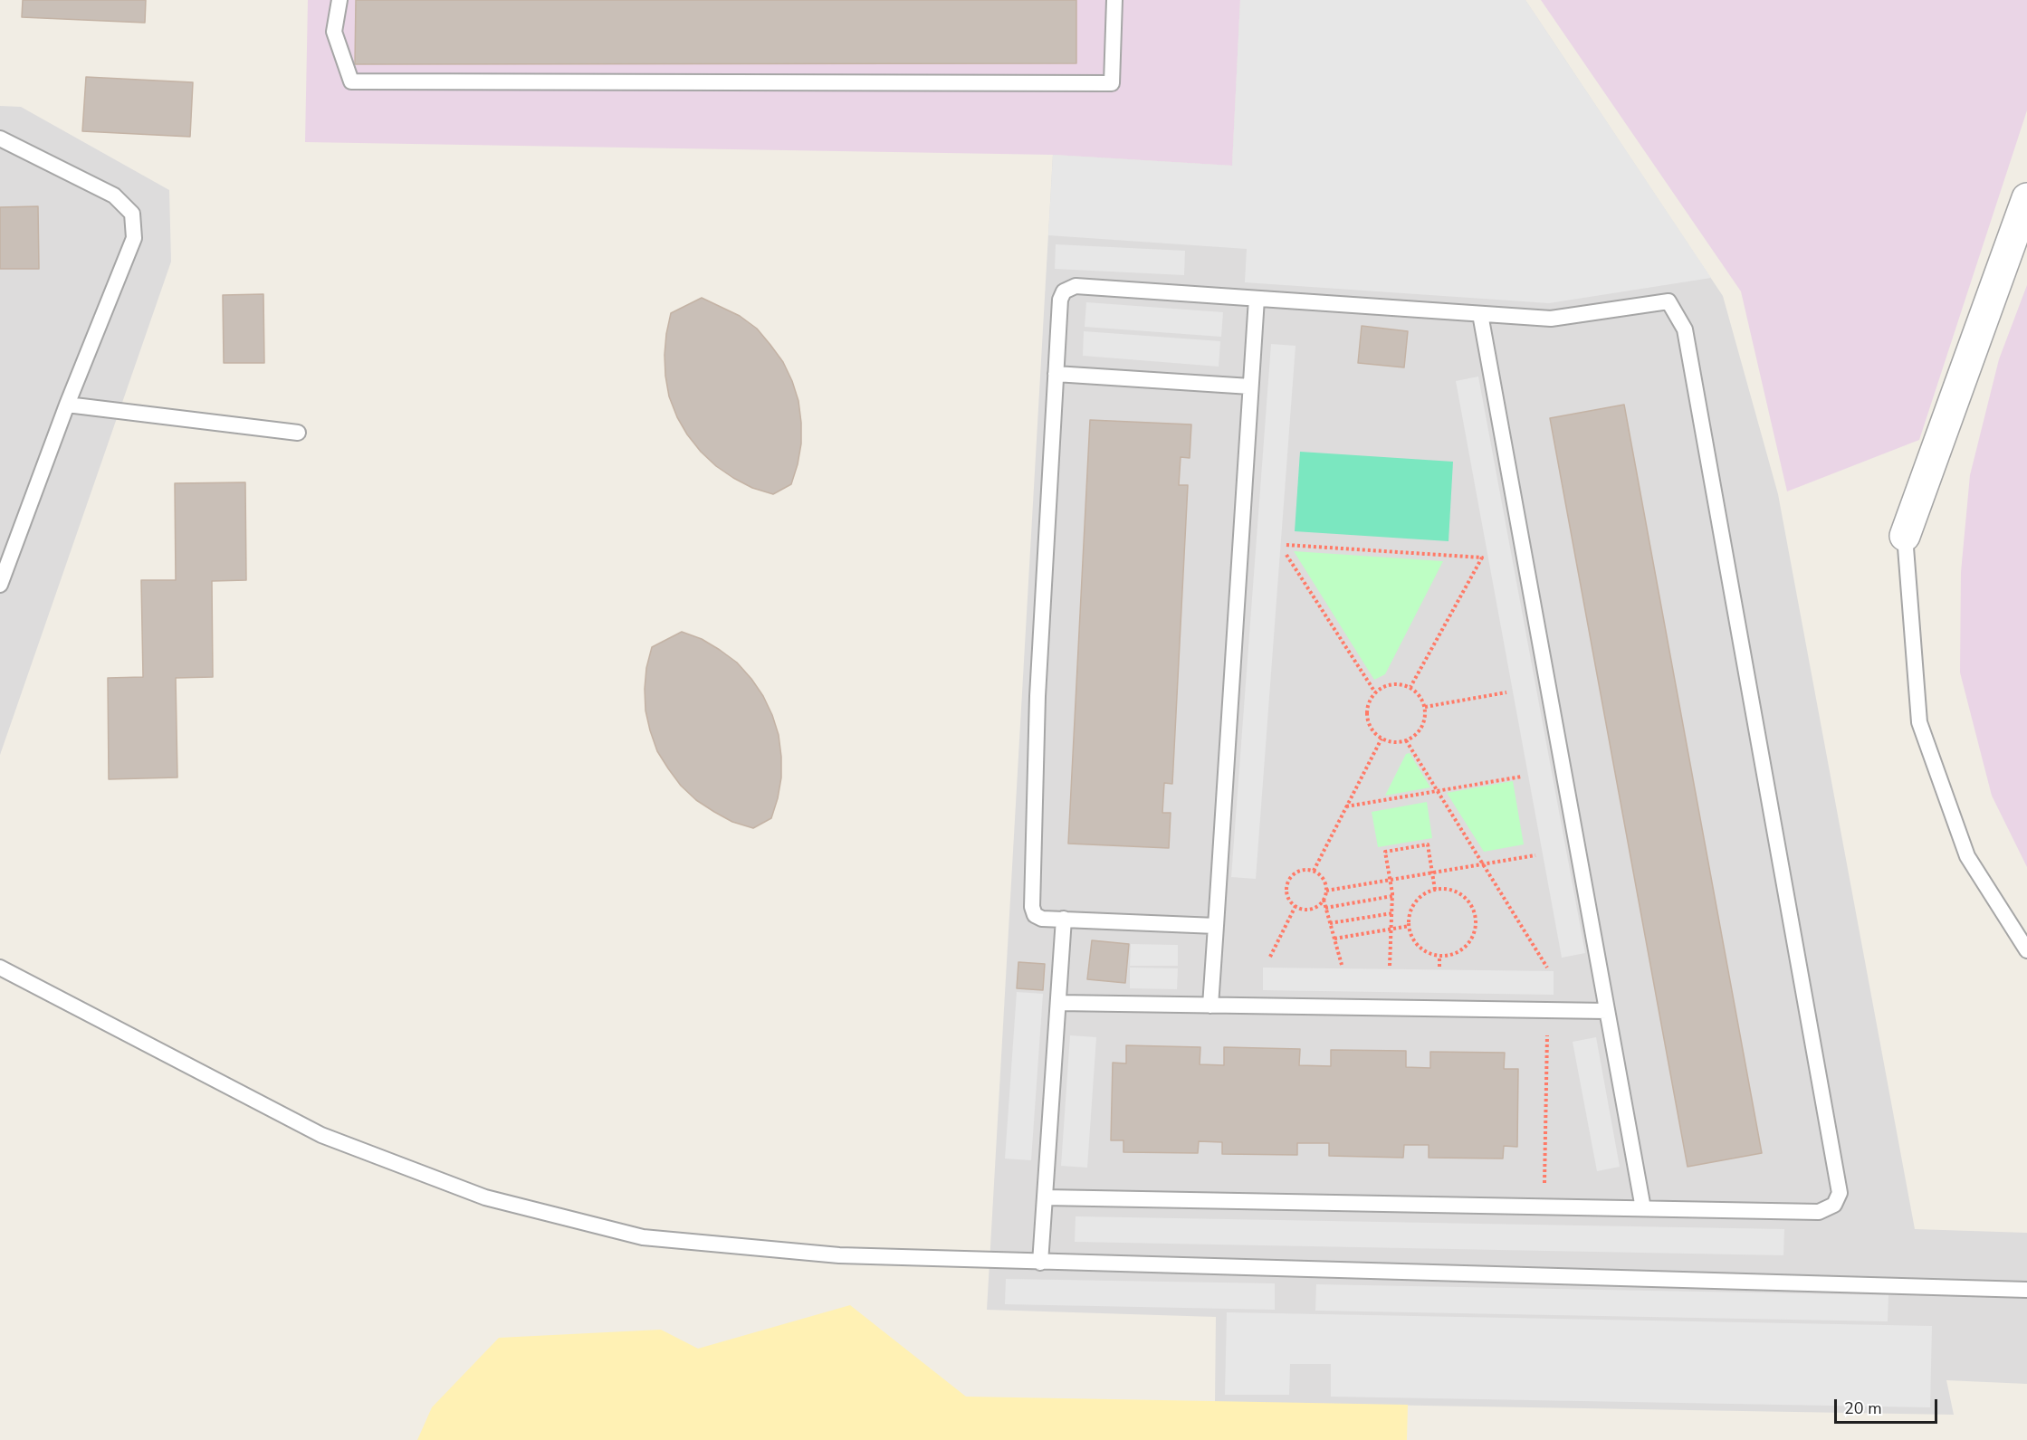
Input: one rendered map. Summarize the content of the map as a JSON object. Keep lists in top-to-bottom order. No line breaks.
{"scale_bar":"20 m"}
